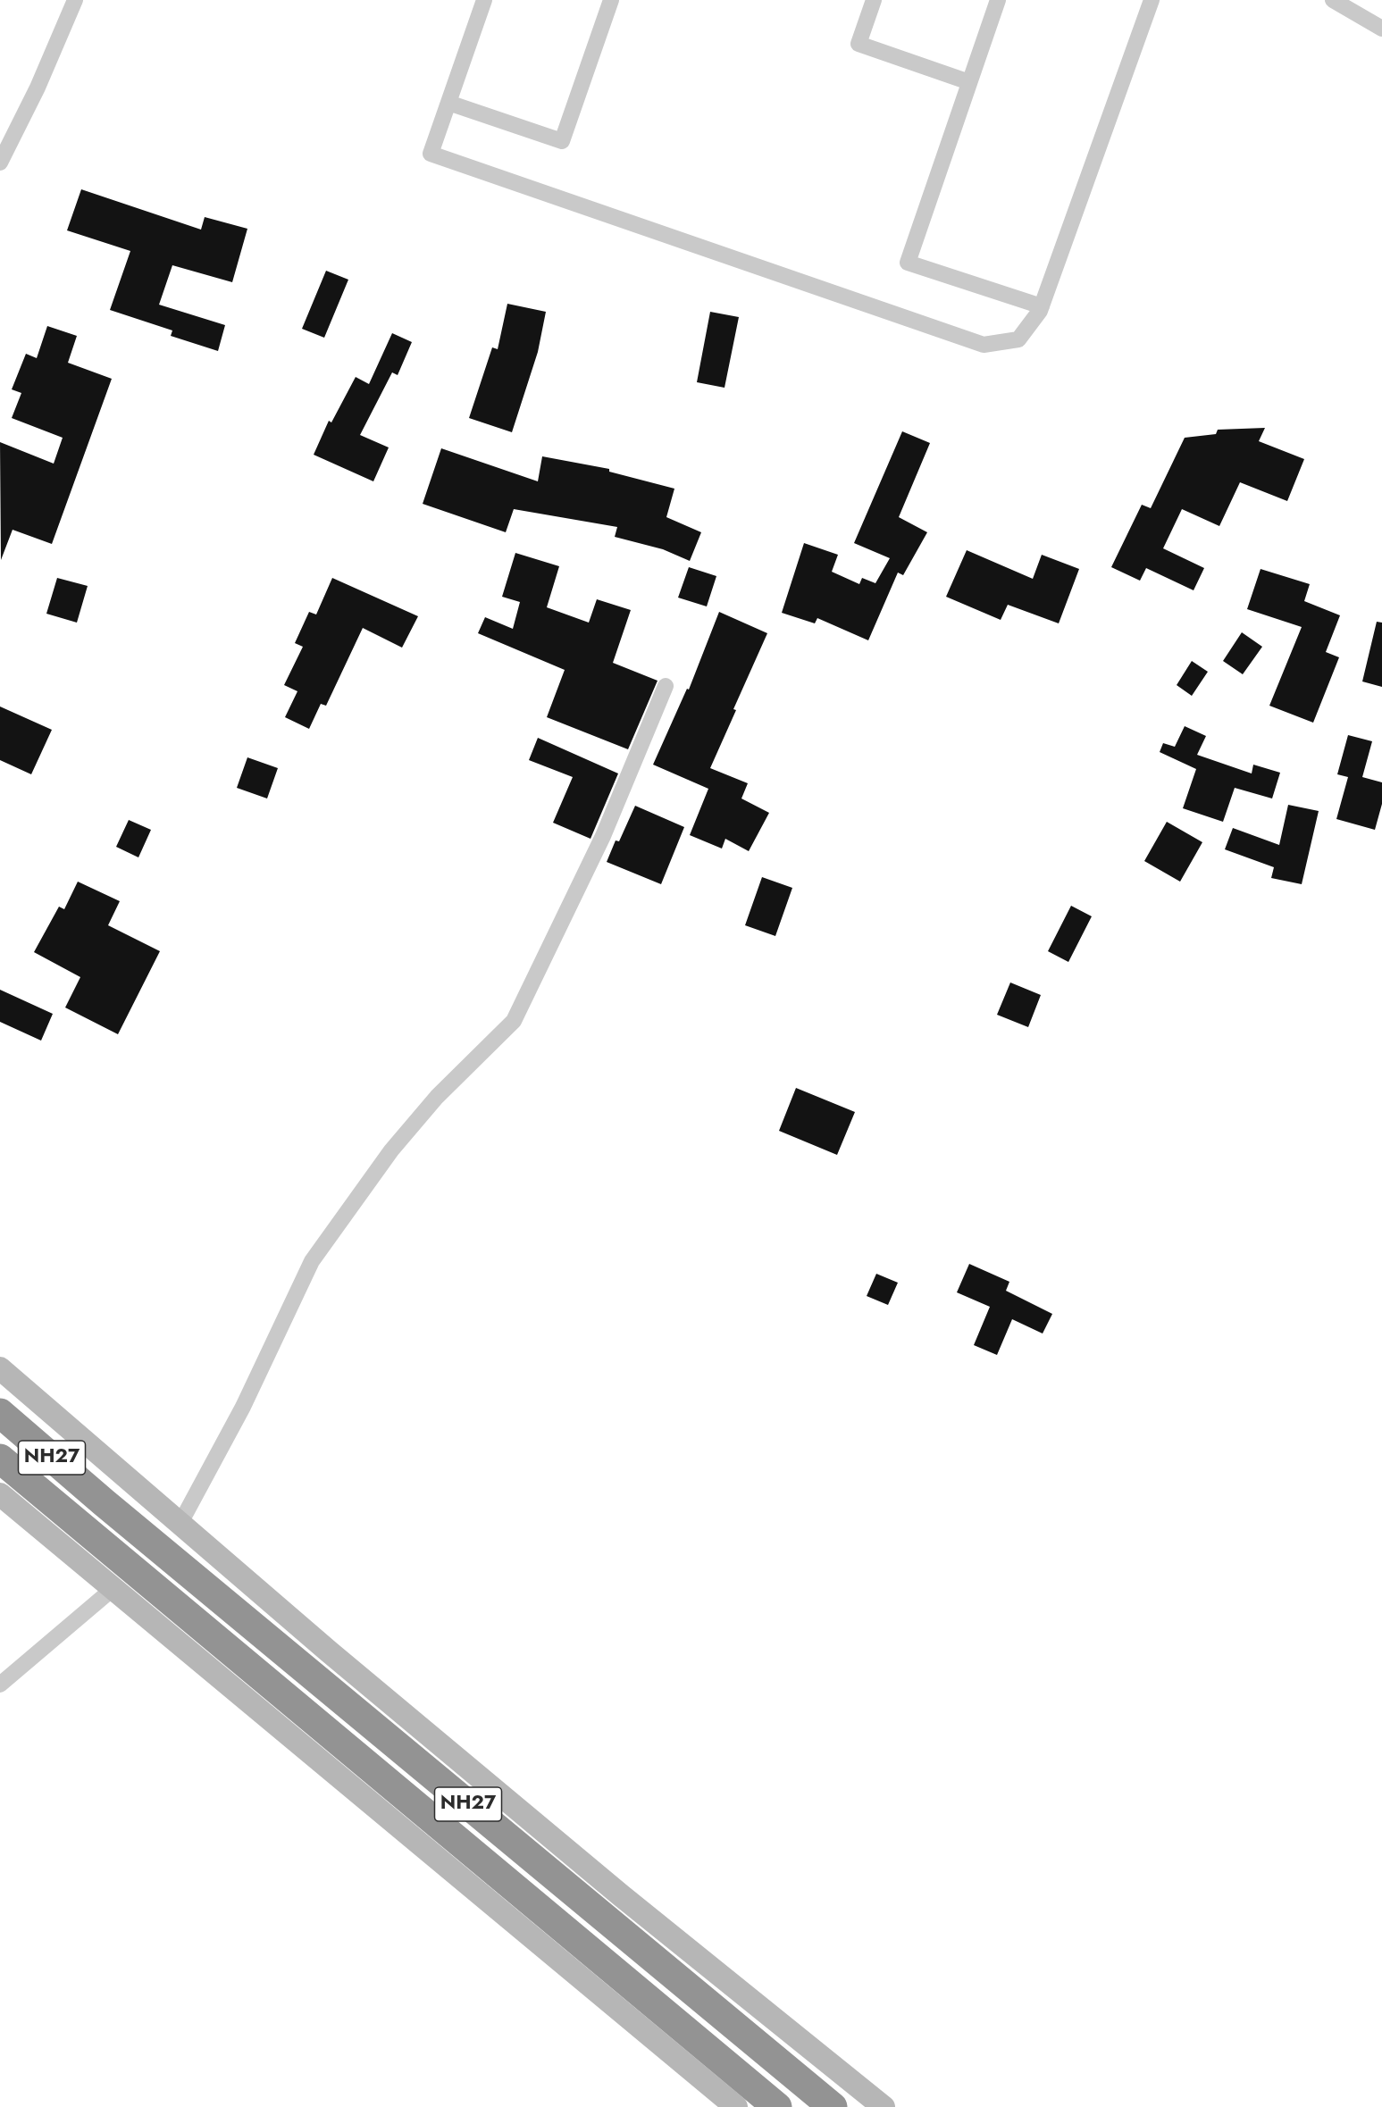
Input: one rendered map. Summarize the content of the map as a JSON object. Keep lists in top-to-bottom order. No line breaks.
{"streets":{"highway":["NH27"]}}
